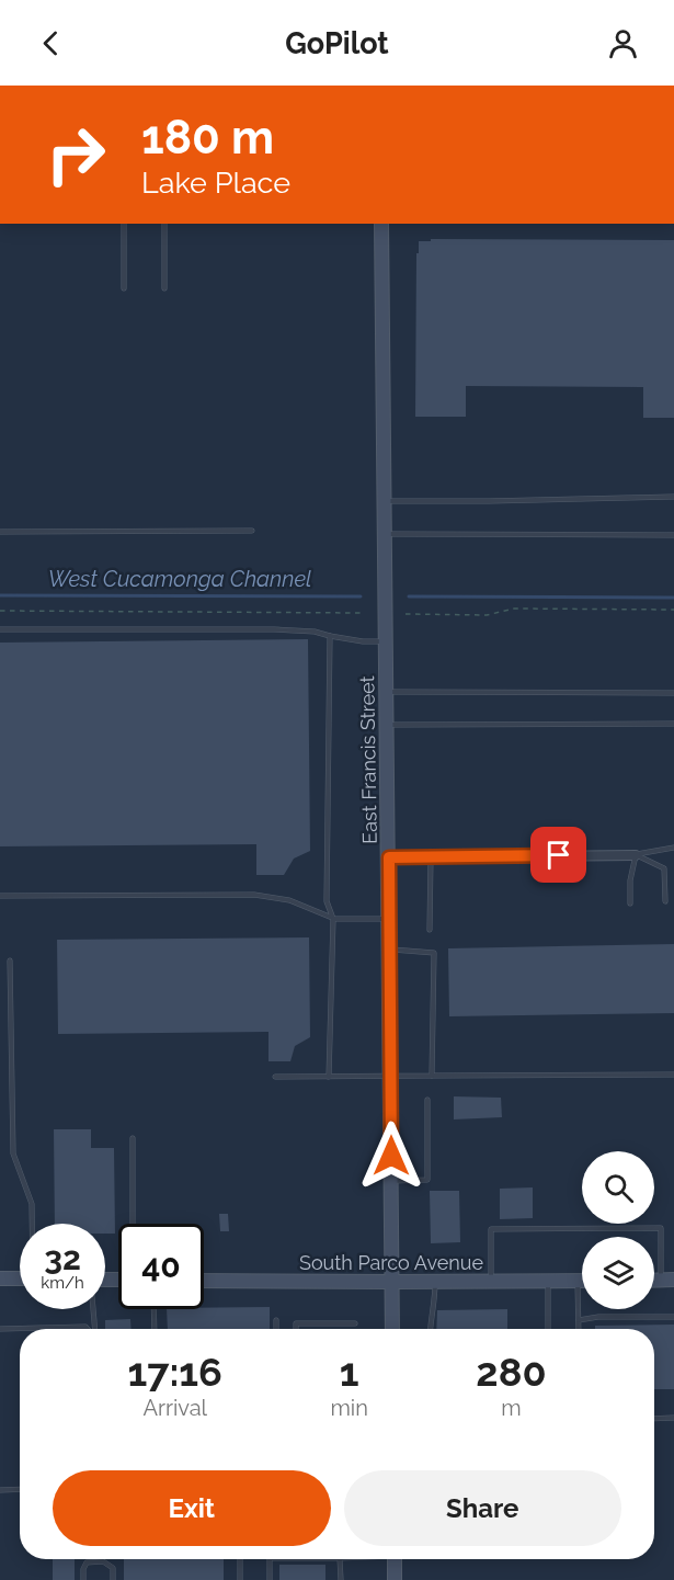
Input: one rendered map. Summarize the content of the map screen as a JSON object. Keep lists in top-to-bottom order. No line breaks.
{"streets":{"street":["East Francis Street","South Parco Avenue"]},"crossings":[["East Francis Street","South Parco Avenue"]],"water":["West Cucamonga Channel"],"page":{"header":"GoPilot","turn":["180 m","Lake Place"],"speed":"32 km/h","limit":"40","eta":["17:16","Arrival","1","min","280","m"],"buttons":["Exit","Share"]}}
